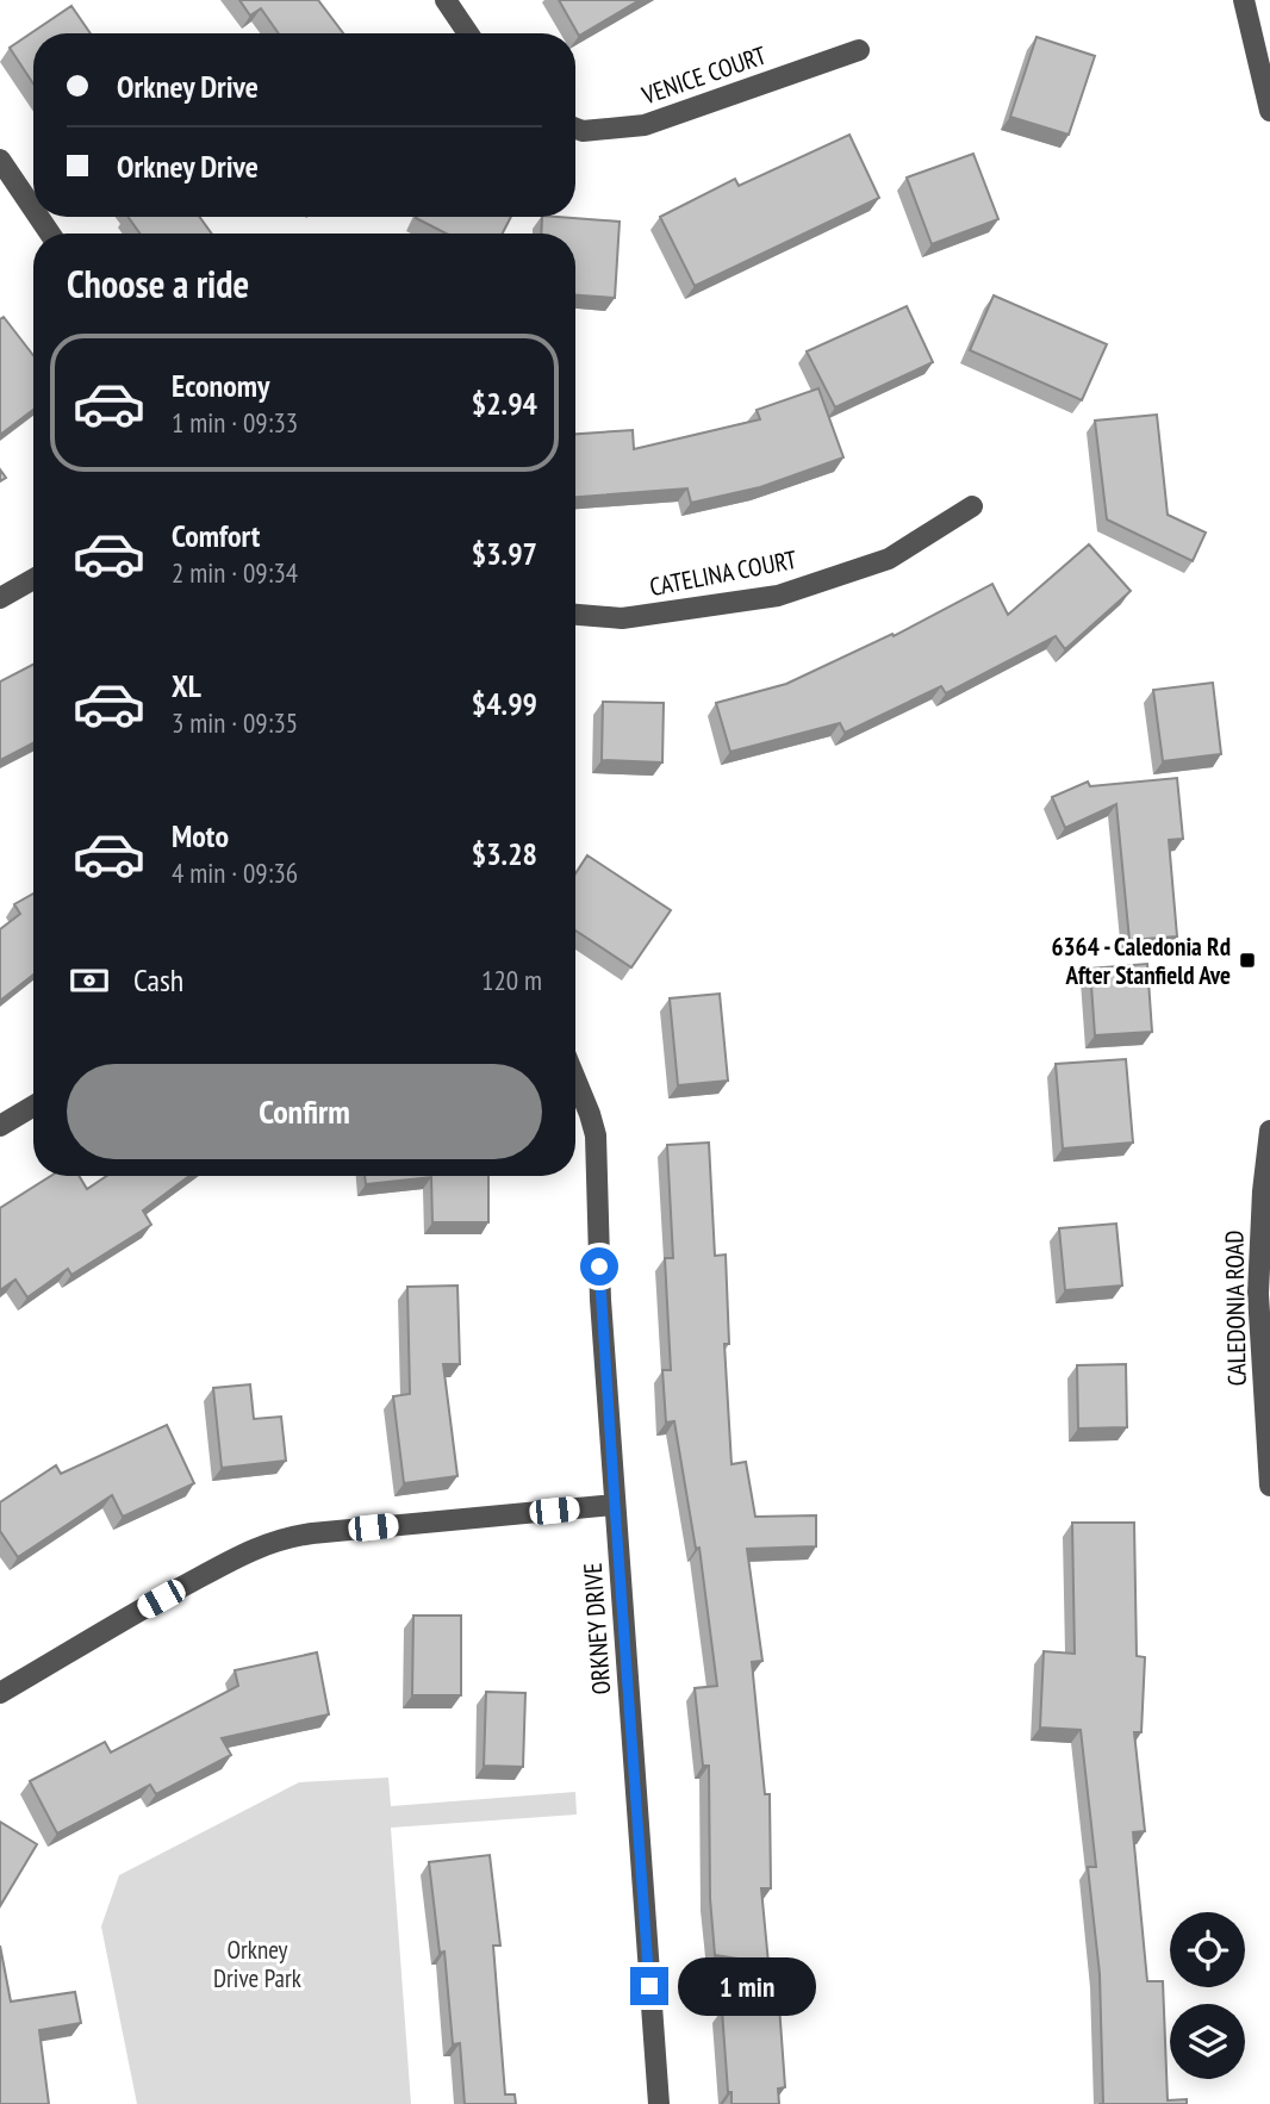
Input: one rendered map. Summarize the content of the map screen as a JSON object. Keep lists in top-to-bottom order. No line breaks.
{"streets":{"street":["VENICE COURT","CATELINA COURT","CALEDONIA ROAD","ORKNEY DRIVE"]},"parks":["Orkney Drive Park"],"places":{"transit":["6364 - Caledonia Rd After Stanfield Ave"]},"page":{"banner":["Orkney Drive","Orkney Drive"],"heading":"Choose a ride","list":[{"name":"Economy","note":"1 min · 09:33","value":"$2.94"},{"name":"Comfort","note":"2 min · 09:34","value":"$3.97"},{"name":"XL","note":"3 min · 09:35","value":"$4.99"},{"name":"Moto","note":"4 min · 09:36","value":"$3.28"}],"pay":["Cash","120 m"],"buttons":"Confirm","bubble":"1 min"}}
